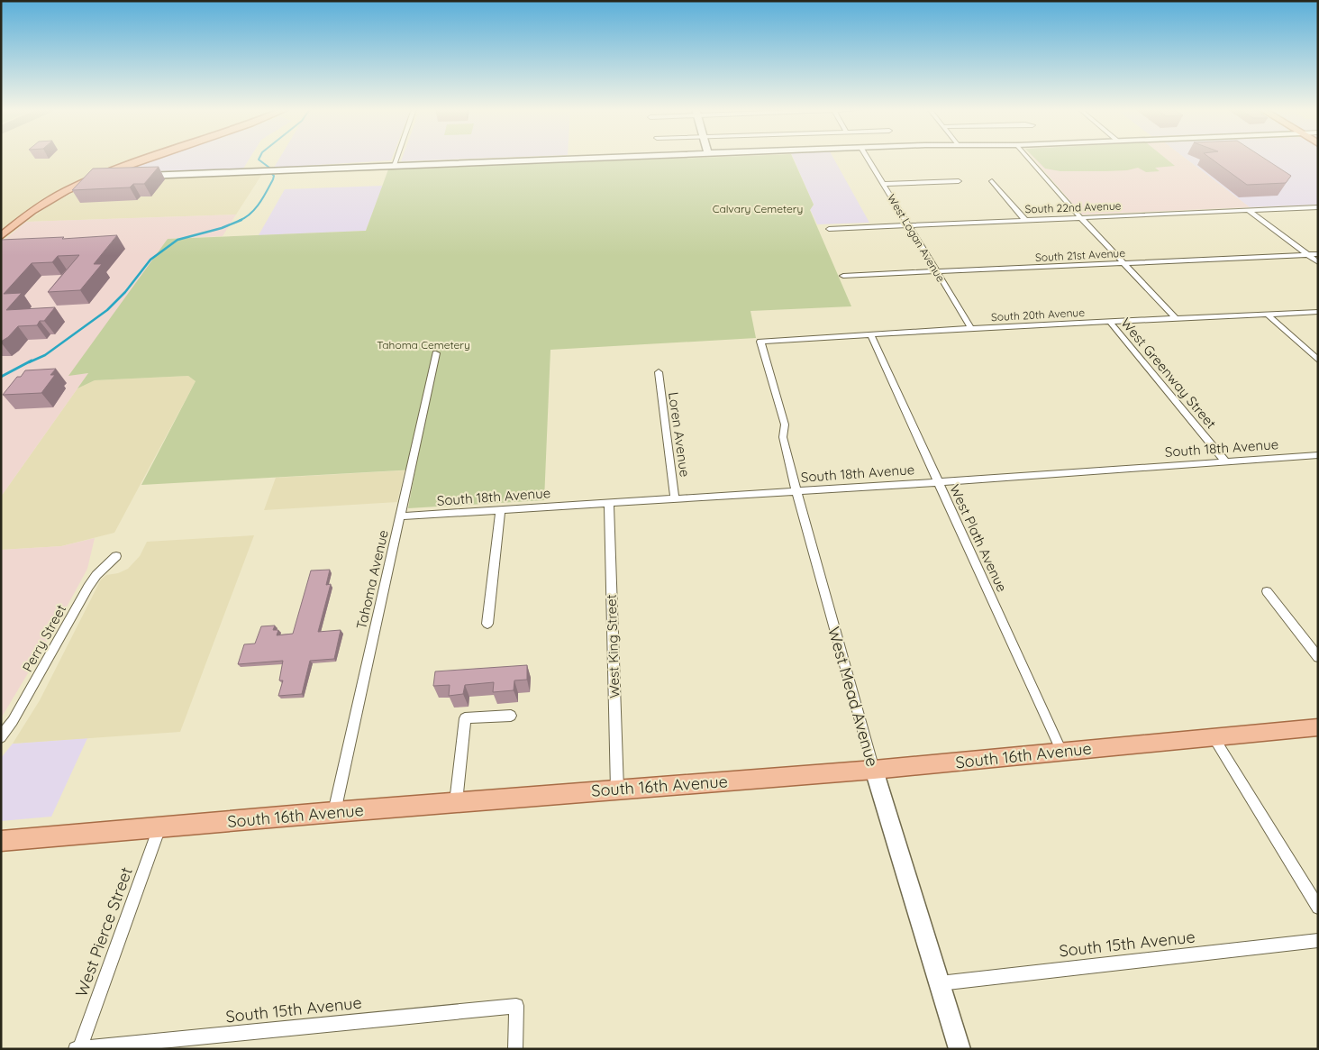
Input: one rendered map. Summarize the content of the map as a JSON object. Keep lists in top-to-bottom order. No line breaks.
{"streets":{"main road":["South 16th Avenue"],"street":["South 22nd Avenue","West Logan Avenue","South 21st Avenue","South 20th Avenue","West Greenway Street","Loren Avenue","South 18th Avenue","West Plath Avenue","Tahoma Avenue","Perry Street","West King Street","West Mead Avenue","West Pierce Street","South 15th Avenue"]},"crossings":[["South 22nd Avenue","West Logan Avenue"],["West Logan Avenue","South 21st Avenue"],["West Logan Avenue","South 20th Avenue"],["South 20th Avenue","West Greenway Street"],["South 20th Avenue","West Plath Avenue"],["South 20th Avenue","West Mead Avenue"],["West Greenway Street","South 18th Avenue"],["Loren Avenue","South 18th Avenue"],["South 18th Avenue","West Plath Avenue"],["South 18th Avenue","Tahoma Avenue"],["South 18th Avenue","West King Street"],["South 18th Avenue","West Mead Avenue"],["West Plath Avenue","South 16th Avenue"],["Tahoma Avenue","South 16th Avenue"],["West King Street","South 16th Avenue"],["West Mead Avenue","South 16th Avenue"],["West Mead Avenue","South 15th Avenue"],["South 16th Avenue","West Pierce Street"],["West Pierce Street","South 15th Avenue"]],"parks":["Calvary Cemetery","Tahoma Cemetery"]}
